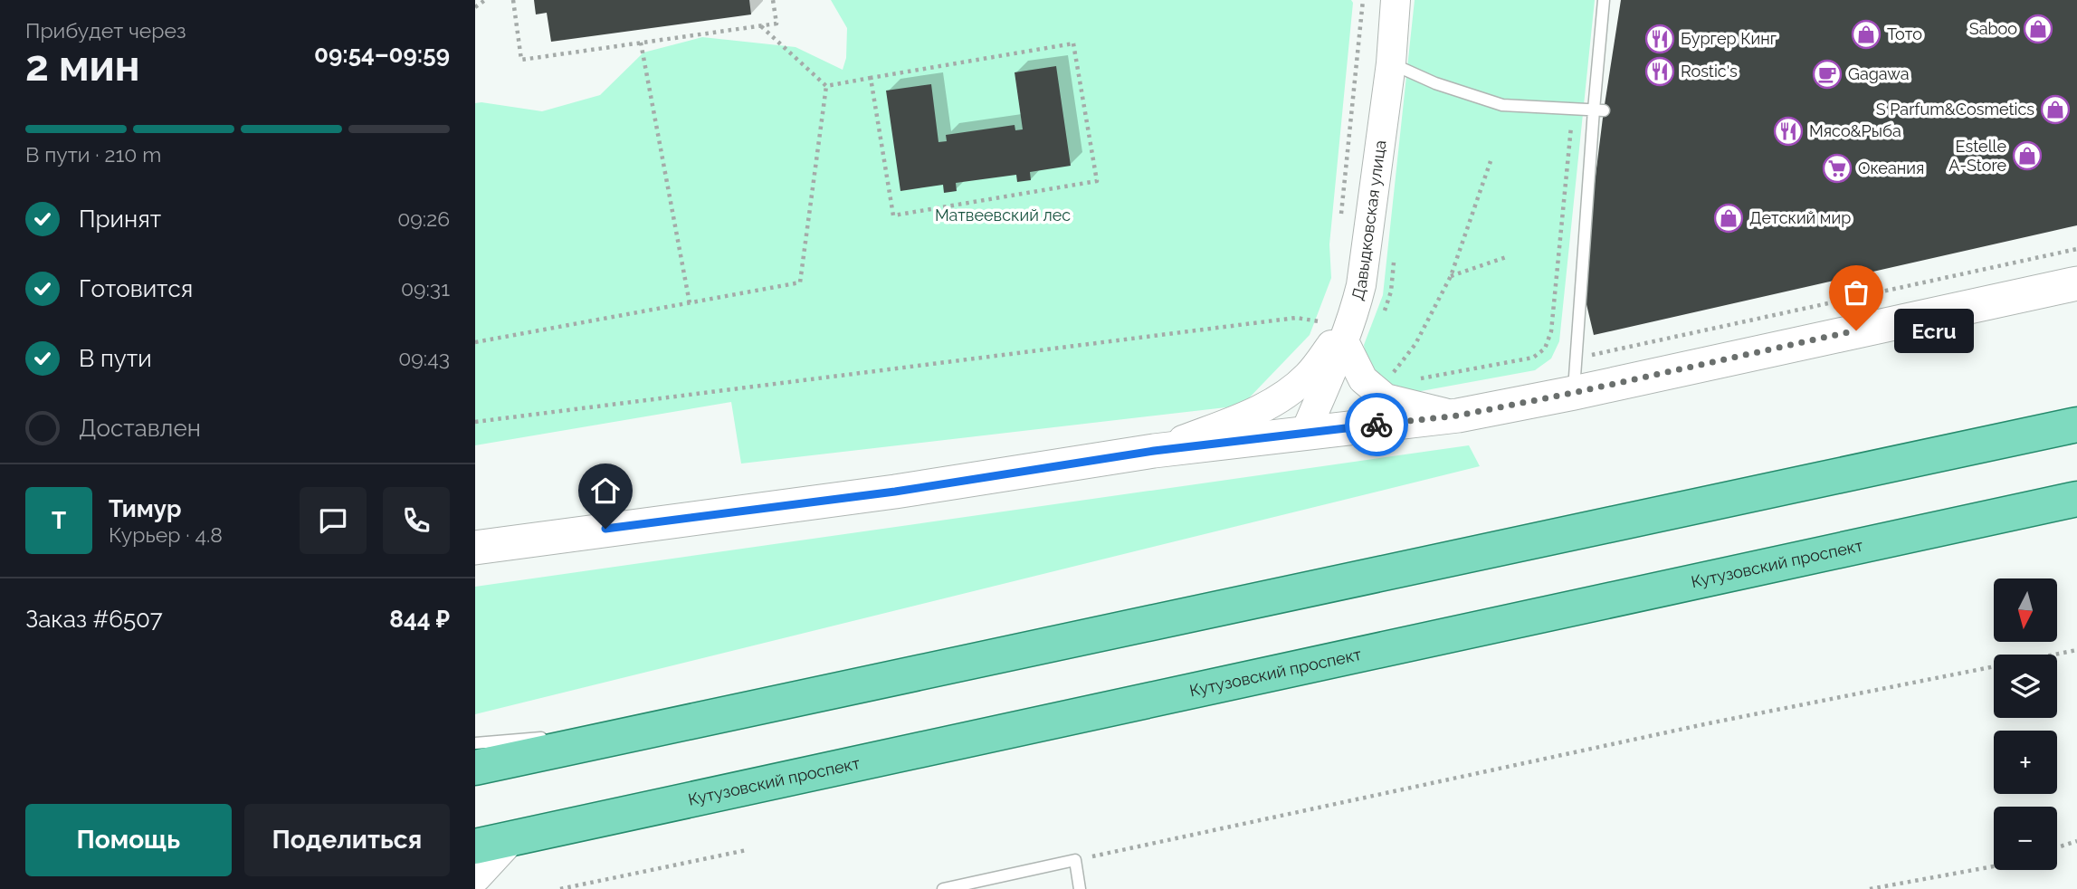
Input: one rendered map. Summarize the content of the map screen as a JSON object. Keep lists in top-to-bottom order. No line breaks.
{"streets":{"main road":["Кутузовский проспект"],"street":["Давыдковская улица"]},"parks":["Матвеевский лес"],"places":{"shop":["Saboo","Тото","S Parfum&Cosmetics","Estelle A-Store","Детский мир"],"restaurant":["Бургер Кинг","Rostic's","Мясо&Рыба"],"cafe":["Gagawa"],"supermarket":["Океания"],"other":["Ecru"]},"north":"bottom","page":{"heading":["2 мин","Прибудет через","09:54–09:59"],"panel":["Тимур","Курьер · 4.8","Заказ #6507","844 ₽"],"bar":"В пути · 210 m","list":[["Принят","09:26"],["Готовится","09:31"],["В пути","09:43"],"Доставлен"],"bubble":"Ecru","round":"Т","map_buttons":["+","−"],"buttons":["Помощь","Поделиться"]}}
